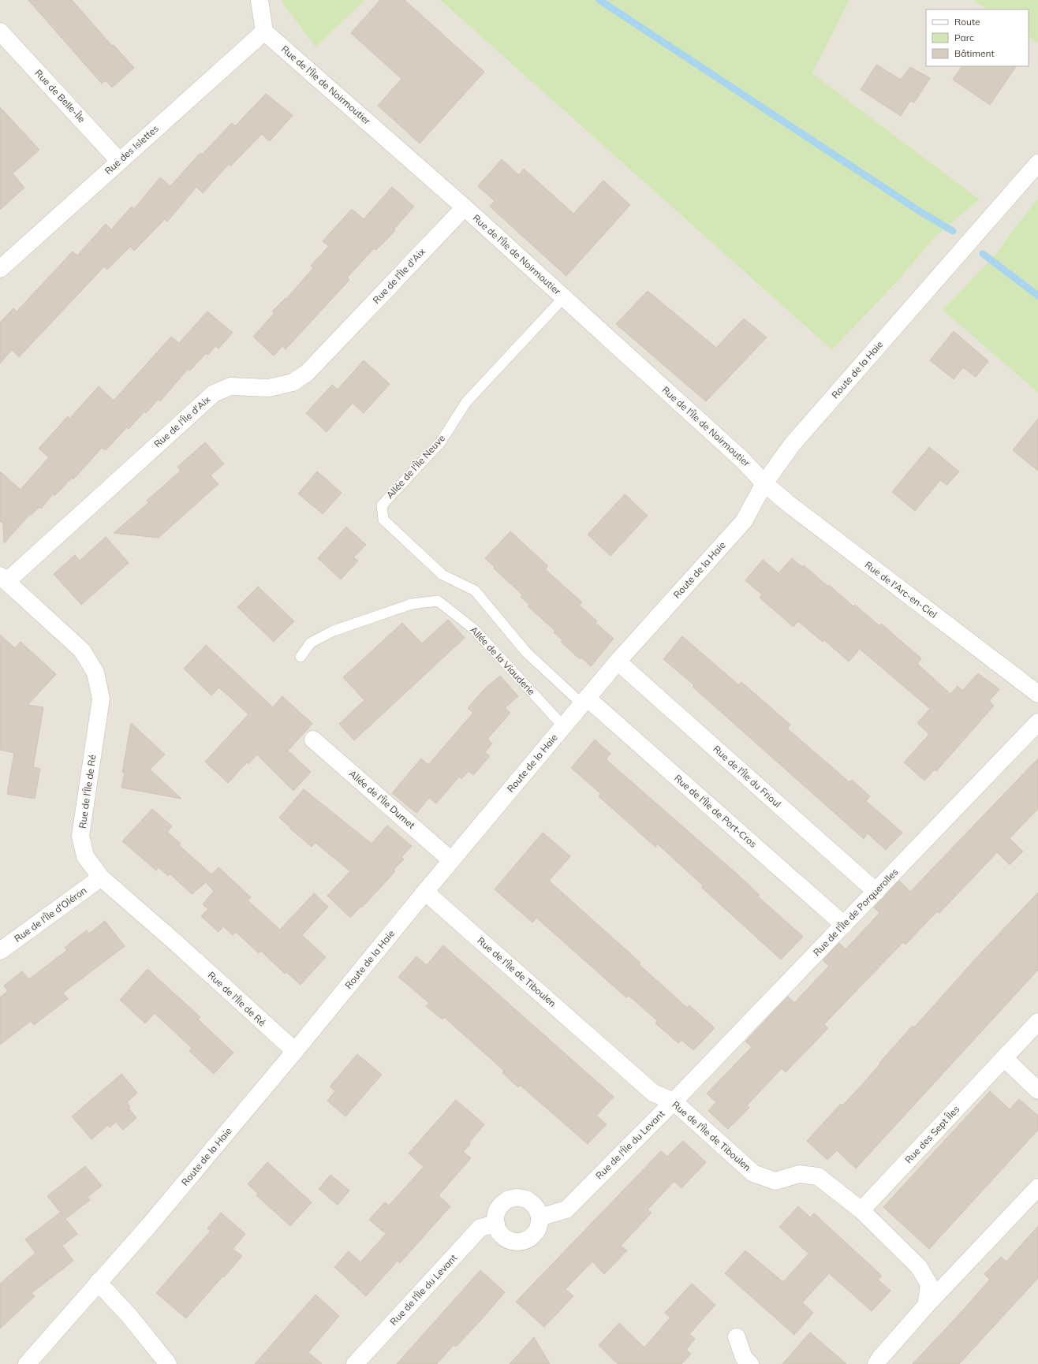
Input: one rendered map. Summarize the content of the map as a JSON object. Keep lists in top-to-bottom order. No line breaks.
{"streets":{"street":["Rue de l'Île de Noirmoutier","Rue de Belle-Île","Rue des Islettes","Rue de l'Île d'Aix","Route de la Haie","Rue de l'Arc-en-Ciel","Rue de l'Île du Frioul","Rue de l'Île de Ré","Allée de l'Île Dumet","Rue de l'Île de Port-Cros","Rue de l'Île de Porquerolles","Rue de l'Île d'Oléron","Rue de l'Île de Tiboulen","Rue des Sept Îles","Rue de l'Île du Levant"],"lane":["Allée de l'Île Neuve","Allée de la Viauderie"]},"crossings":[["Rue de l'Île de Noirmoutier","Rue des Islettes"],["Rue de l'Île de Noirmoutier","Rue de l'Île d'Aix"],["Rue de l'Île de Noirmoutier","Route de la Haie"],["Rue de l'Île de Noirmoutier","Allée de l'Île Neuve"],["Rue de l'Île de Noirmoutier","Rue de l'Arc-en-Ciel"],["Rue de Belle-Île","Rue des Islettes"],["Rue de l'Île d'Aix","Rue de l'Île de Ré"],["Route de la Haie","Allée de l'Île Neuve"],["Route de la Haie","Rue de l'Arc-en-Ciel"],["Route de la Haie","Allée de la Viauderie"],["Route de la Haie","Rue de l'Île du Frioul"],["Route de la Haie","Rue de l'Île de Ré"],["Route de la Haie","Allée de l'Île Dumet"],["Route de la Haie","Rue de l'Île de Port-Cros"],["Route de la Haie","Rue de l'Île de Tiboulen"],["Allée de l'Île Neuve","Rue de l'Île de Port-Cros"],["Rue de l'Île du Frioul","Rue de l'Île de Porquerolles"],["Rue de l'Île de Ré","Rue de l'Île d'Oléron"],["Rue de l'Île de Port-Cros","Rue de l'Île de Porquerolles"],["Rue de l'Île de Porquerolles","Rue de l'Île de Tiboulen"],["Rue de l'Île de Porquerolles","Rue de l'Île du Levant"],["Rue de l'Île de Tiboulen","Rue des Sept Îles"],["Rue de l'Île de Tiboulen","Rue de l'Île du Levant"]],"legend":["Route","Parc","Bâtiment"]}
